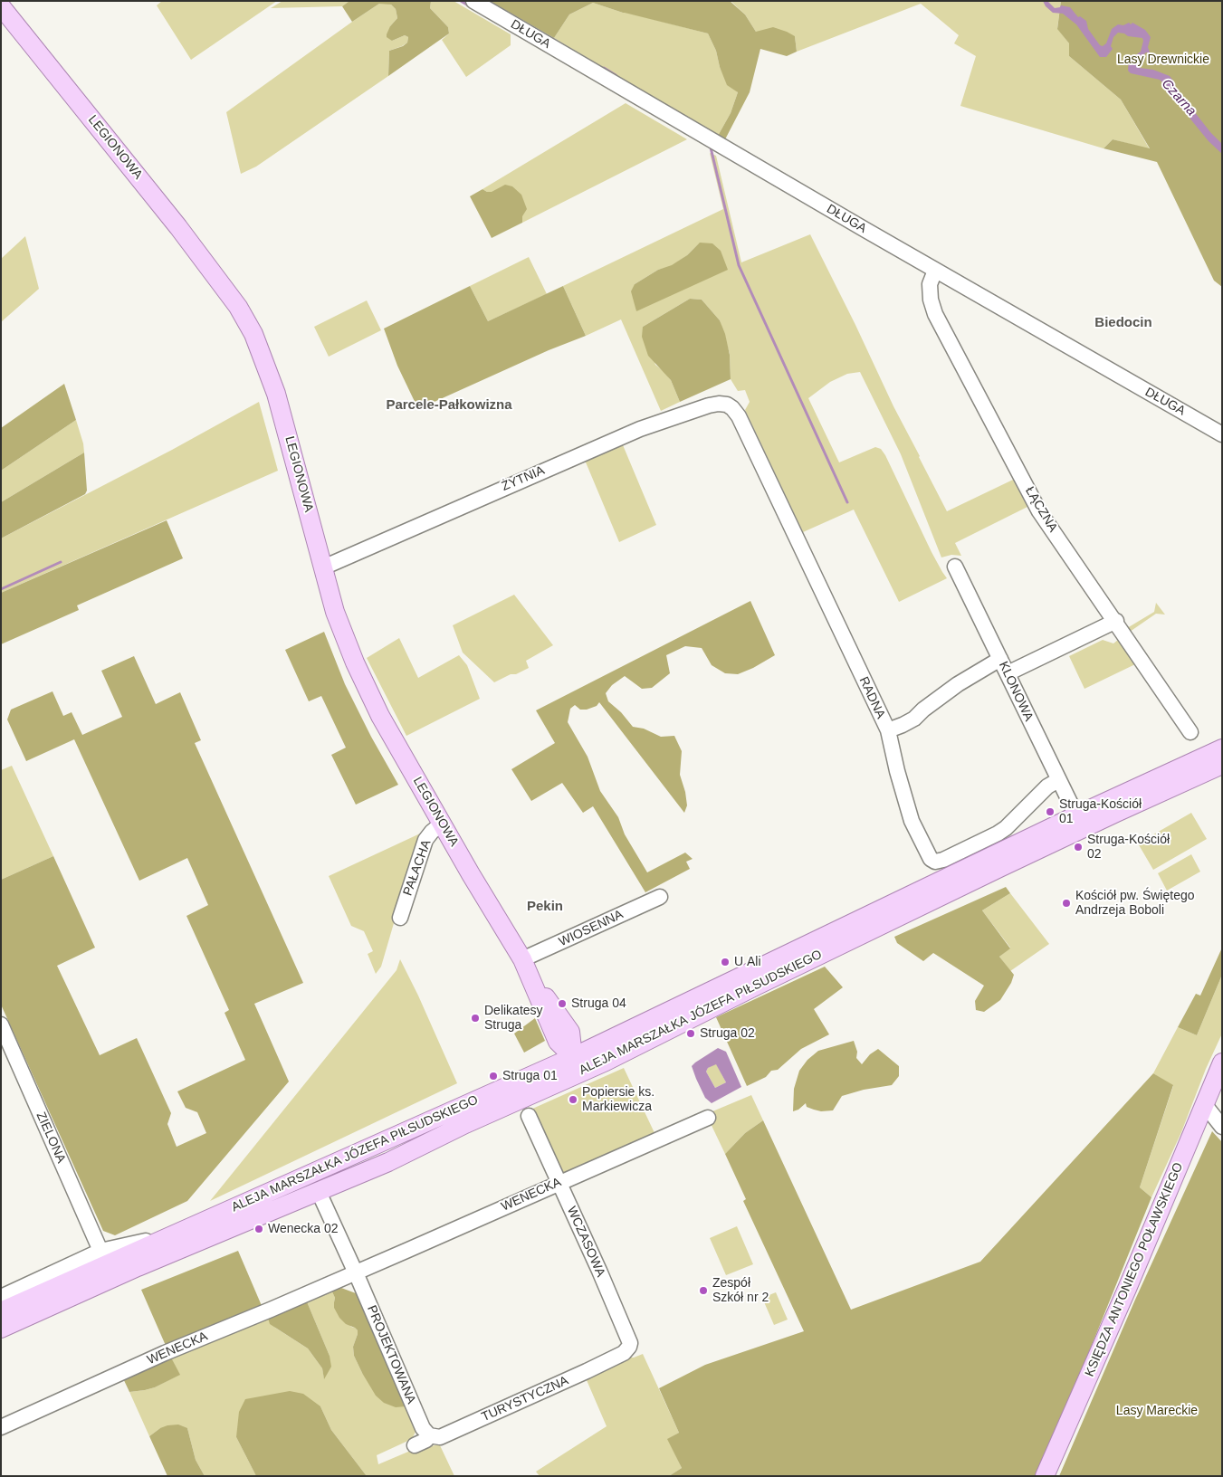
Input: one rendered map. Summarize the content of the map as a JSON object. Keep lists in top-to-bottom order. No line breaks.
{"streets":{"main road":["LEGIONOWA","ALEJA MARSZAŁKA JÓZEFA PIŁSUDSKIEGO","KSIĘDZA ANTONIEGO POŁAWSKIEGO"],"street":["DŁUGA","ŻYTNIA","ŁĄCZNA","KLONOWA","RADNA","PAŁACHA","WIOSENNA","ZIELONA","WENECKA","WCZASOWA","PROJEKTOWANA","TURYSTYCZNA"]},"crossings":[["DŁUGA","ŁĄCZNA"],["LEGIONOWA","ŻYTNIA"],["LEGIONOWA","PAŁACHA"],["LEGIONOWA","WIOSENNA"],["LEGIONOWA","ALEJA MARSZAŁKA JÓZEFA PIŁSUDSKIEGO"],["ŻYTNIA","RADNA"],["KLONOWA","RADNA"],["KLONOWA","ALEJA MARSZAŁKA JÓZEFA PIŁSUDSKIEGO"],["WENECKA","WCZASOWA"],["WENECKA","PROJEKTOWANA"],["WCZASOWA","TURYSTYCZNA"],["PROJEKTOWANA","TURYSTYCZNA"]],"districts":["Biedocin","Parcele-Pałkowizna","Pekin"],"water":["Czarna"],"parks":["Lasy Drewnickie","Lasy Mareckie"],"places":["Struga-Kościół 01","Struga-Kościół 02","Kościół pw. Świętego Andrzeja Boboli","U Ali","Struga 04","Delikatesy Struga","Struga 02","Struga 01","Popiersie ks. Markiewicza","Wenecka 02","Zespół Szkół nr 2"]}
